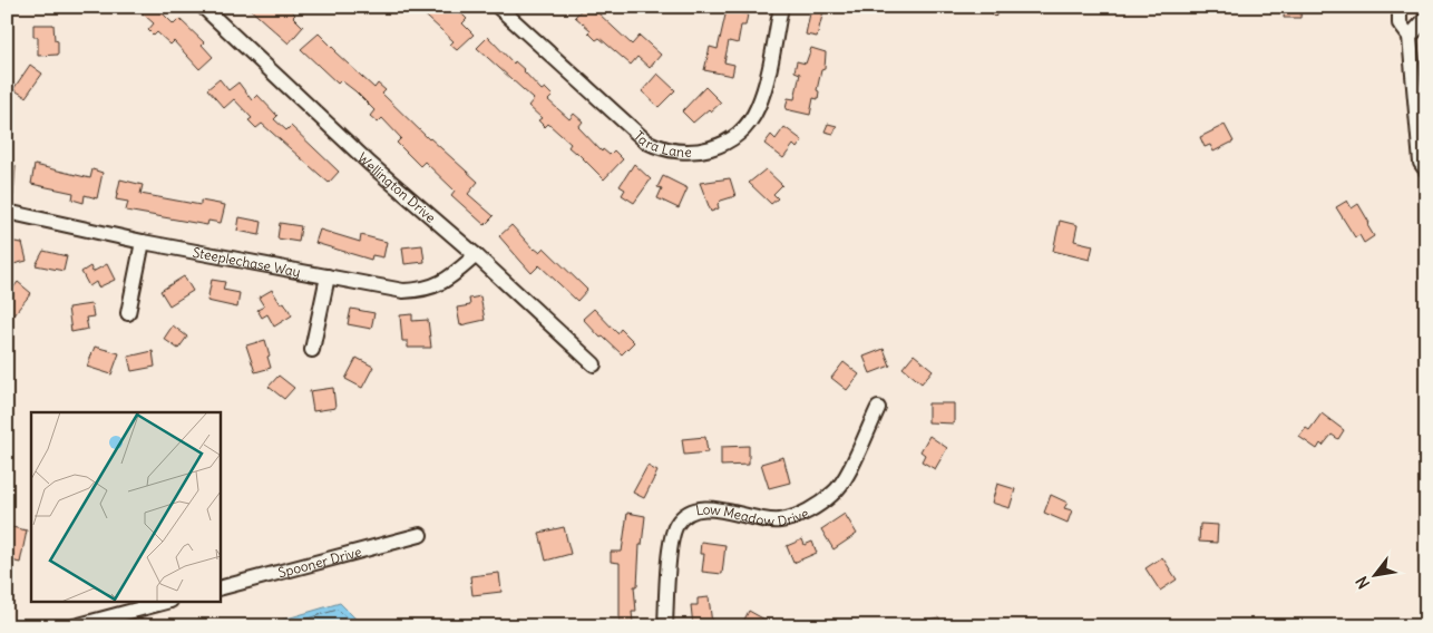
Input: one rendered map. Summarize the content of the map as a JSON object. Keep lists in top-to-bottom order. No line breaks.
{"streets":{"street":["Tara Lane","Wellington Drive","Steeplechase Way","Low Meadow Drive","Spooner Drive"]},"crossings":[["Wellington Drive","Steeplechase Way"]],"north":"bottom left"}
